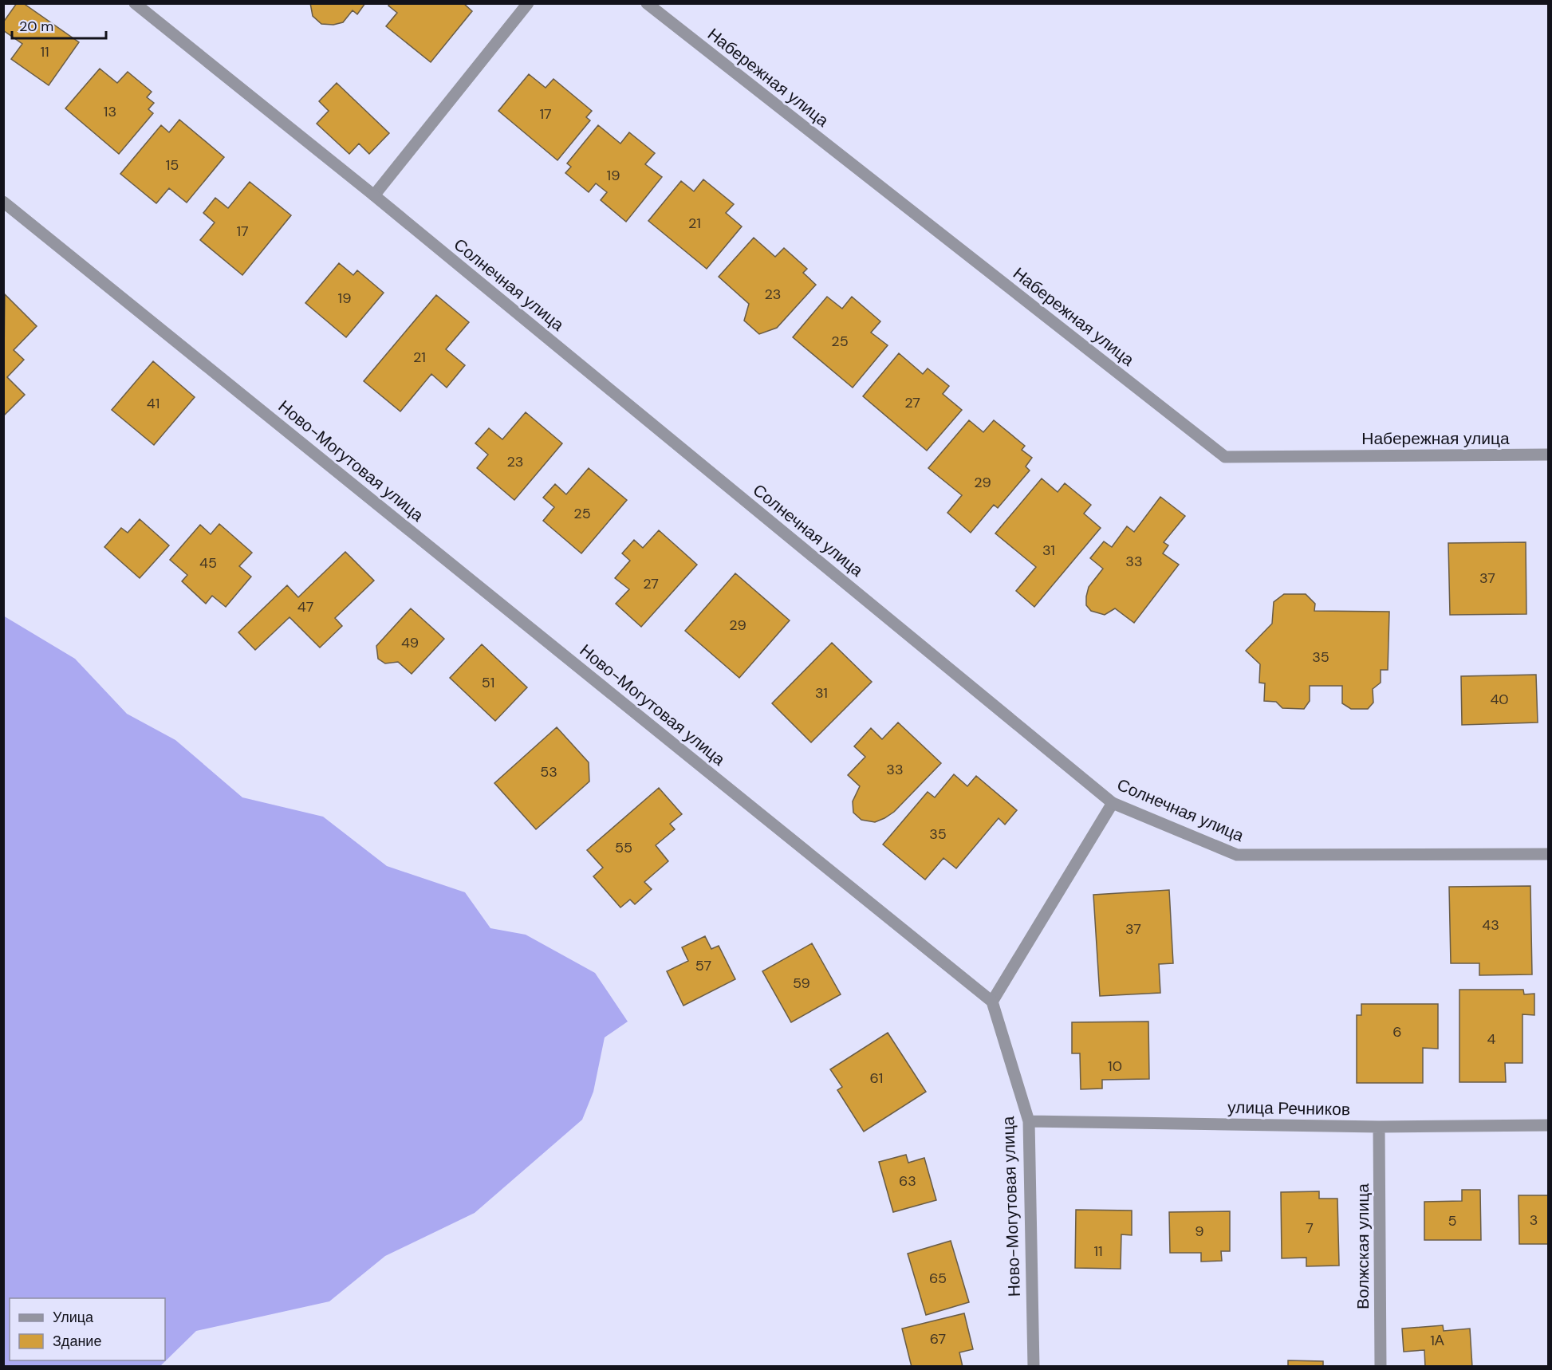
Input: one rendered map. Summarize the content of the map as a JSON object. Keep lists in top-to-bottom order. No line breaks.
{"streets":{"street":["Набережная улица","Солнечная улица","Ново-Могутовая улица","улица Речников","Волжская улица"]},"crossings":[["Ново-Могутовая улица","улица Речников"],["улица Речников","Волжская улица"]],"house_numbers":["11","13","17","15","19","21","17","23","19","25","21","27","41","23","29","25","31","33","45","37","27","47","29","49","35","51","31","40","33","53","35","55","43","37","57","59","6","4","10","61","63","3","5","7","9","11","65","67","1А"],"legend":["Улица","Здание"],"scale_bar":"20 m"}
